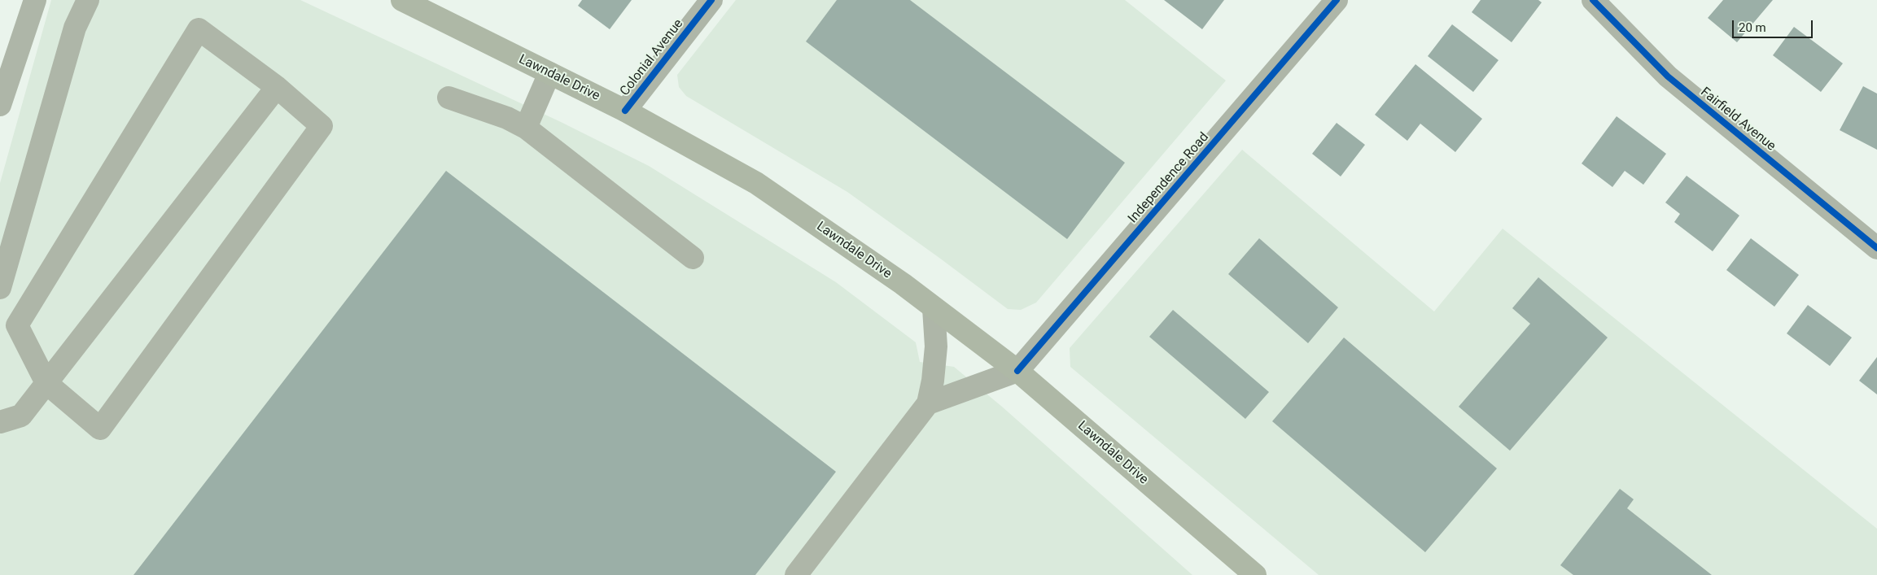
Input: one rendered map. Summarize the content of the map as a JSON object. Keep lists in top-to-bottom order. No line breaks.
{"streets":{"main road":["Lawndale Drive"],"street":["Colonial Avenue","Fairfield Avenue","Independence Road"]},"crossings":[["Colonial Avenue","Lawndale Drive"],["Lawndale Drive","Independence Road"]],"scale_bar":"20 m"}
